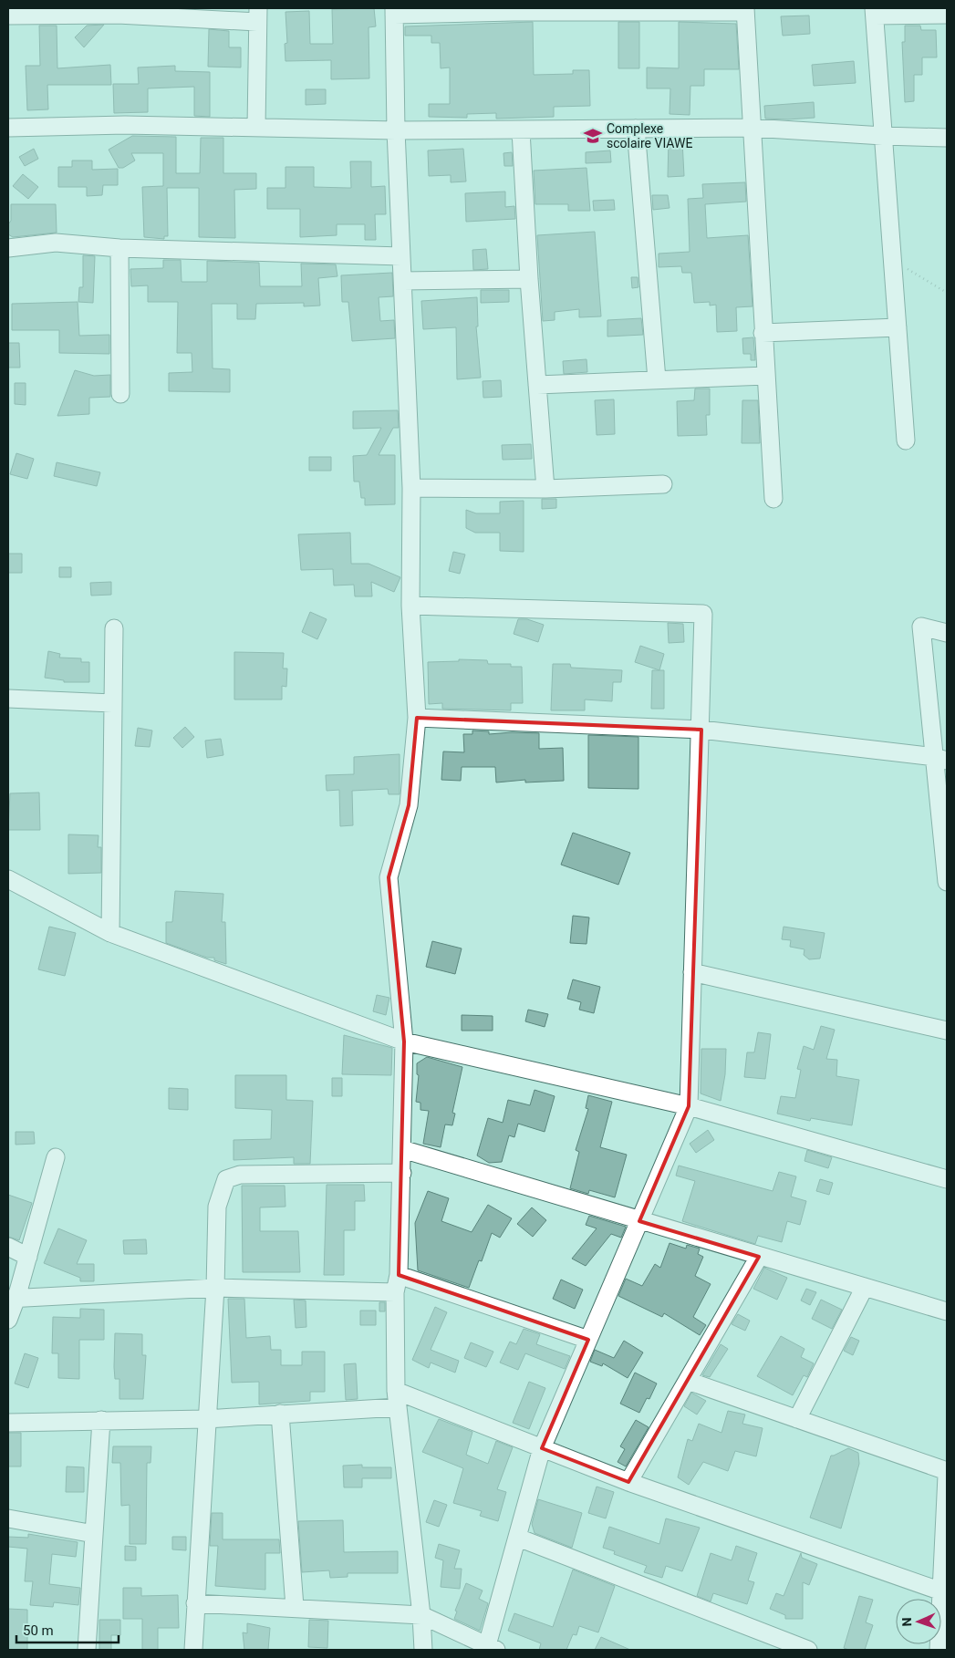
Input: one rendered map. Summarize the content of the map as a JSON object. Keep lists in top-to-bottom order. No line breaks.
{"places":{"school or university":["Complexe scolaire VIAWE"]},"scale_bar":"50 m","north":"left"}
